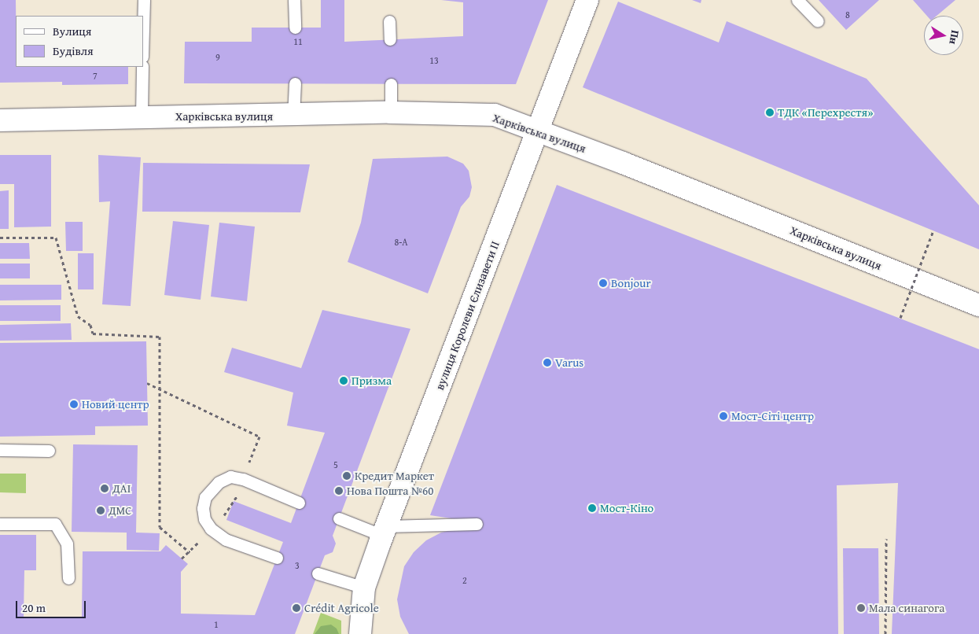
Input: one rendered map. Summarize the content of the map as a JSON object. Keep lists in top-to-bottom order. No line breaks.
{"streets":{"street":["Харківська вулиця","вулиця Королеви Єлизавети ІІ"]},"crossings":[["Харківська вулиця","вулиця Королеви Єлизавети ІІ"]],"places":["ТДК «Перехрестя»","Bonjour","Varus","Призма","Новий центр","Мост-Сіті центр","Кредит Маркет","ДАІ","Нова Пошта №60","Мост-Кіно","ДМС","Crédit Agricole","Мала синагога"],"house_numbers":["8","11","9","13","7","8-А","5","3","2","1"],"legend":["Вулиця","Будівля"],"scale_bar":"20 m","north":"right"}
